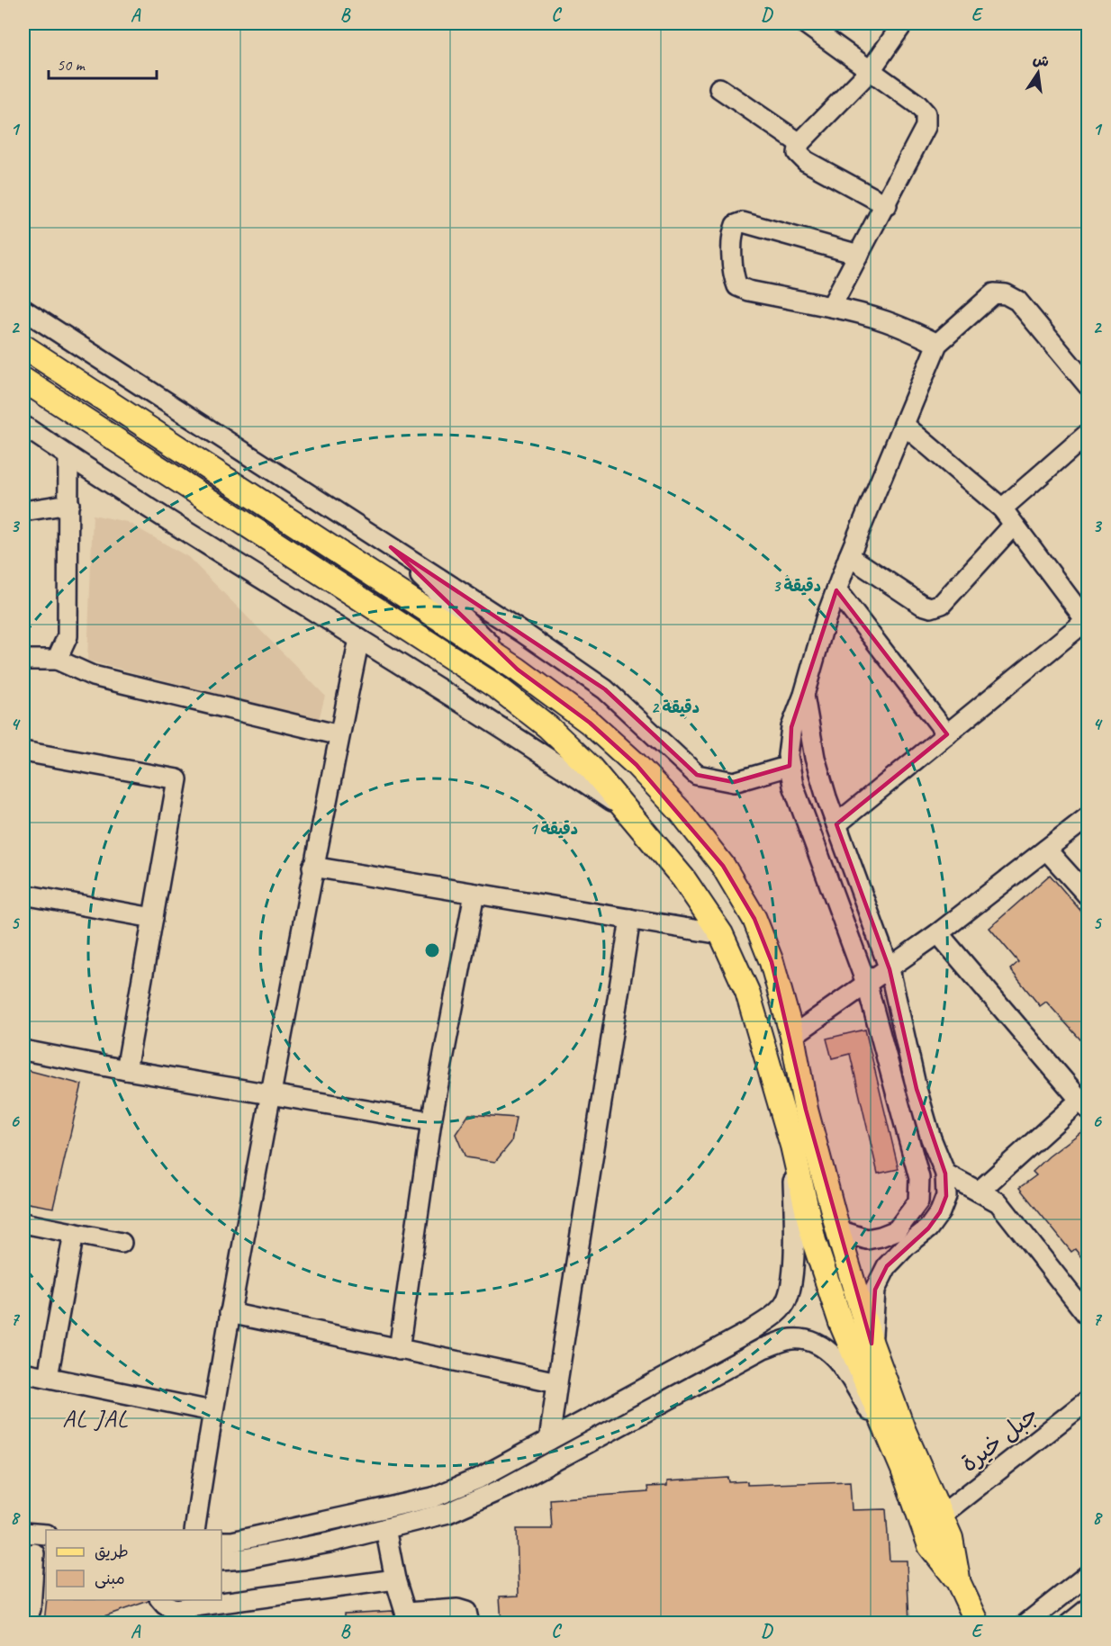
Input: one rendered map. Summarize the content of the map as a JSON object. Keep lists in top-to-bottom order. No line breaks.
{"streets":{"street":["جبل خيرة"]},"districts":["AL JAL"],"legend":["طريق","مبنى"],"scale_bar":"50 m","north":"top","grid":{"columns":["A","B","C","D","E"],"rows":["1","2","3","4","5","6","7","8"]},"rings":["3 دقيقة","2 دقيقة","1 دقيقة"]}
